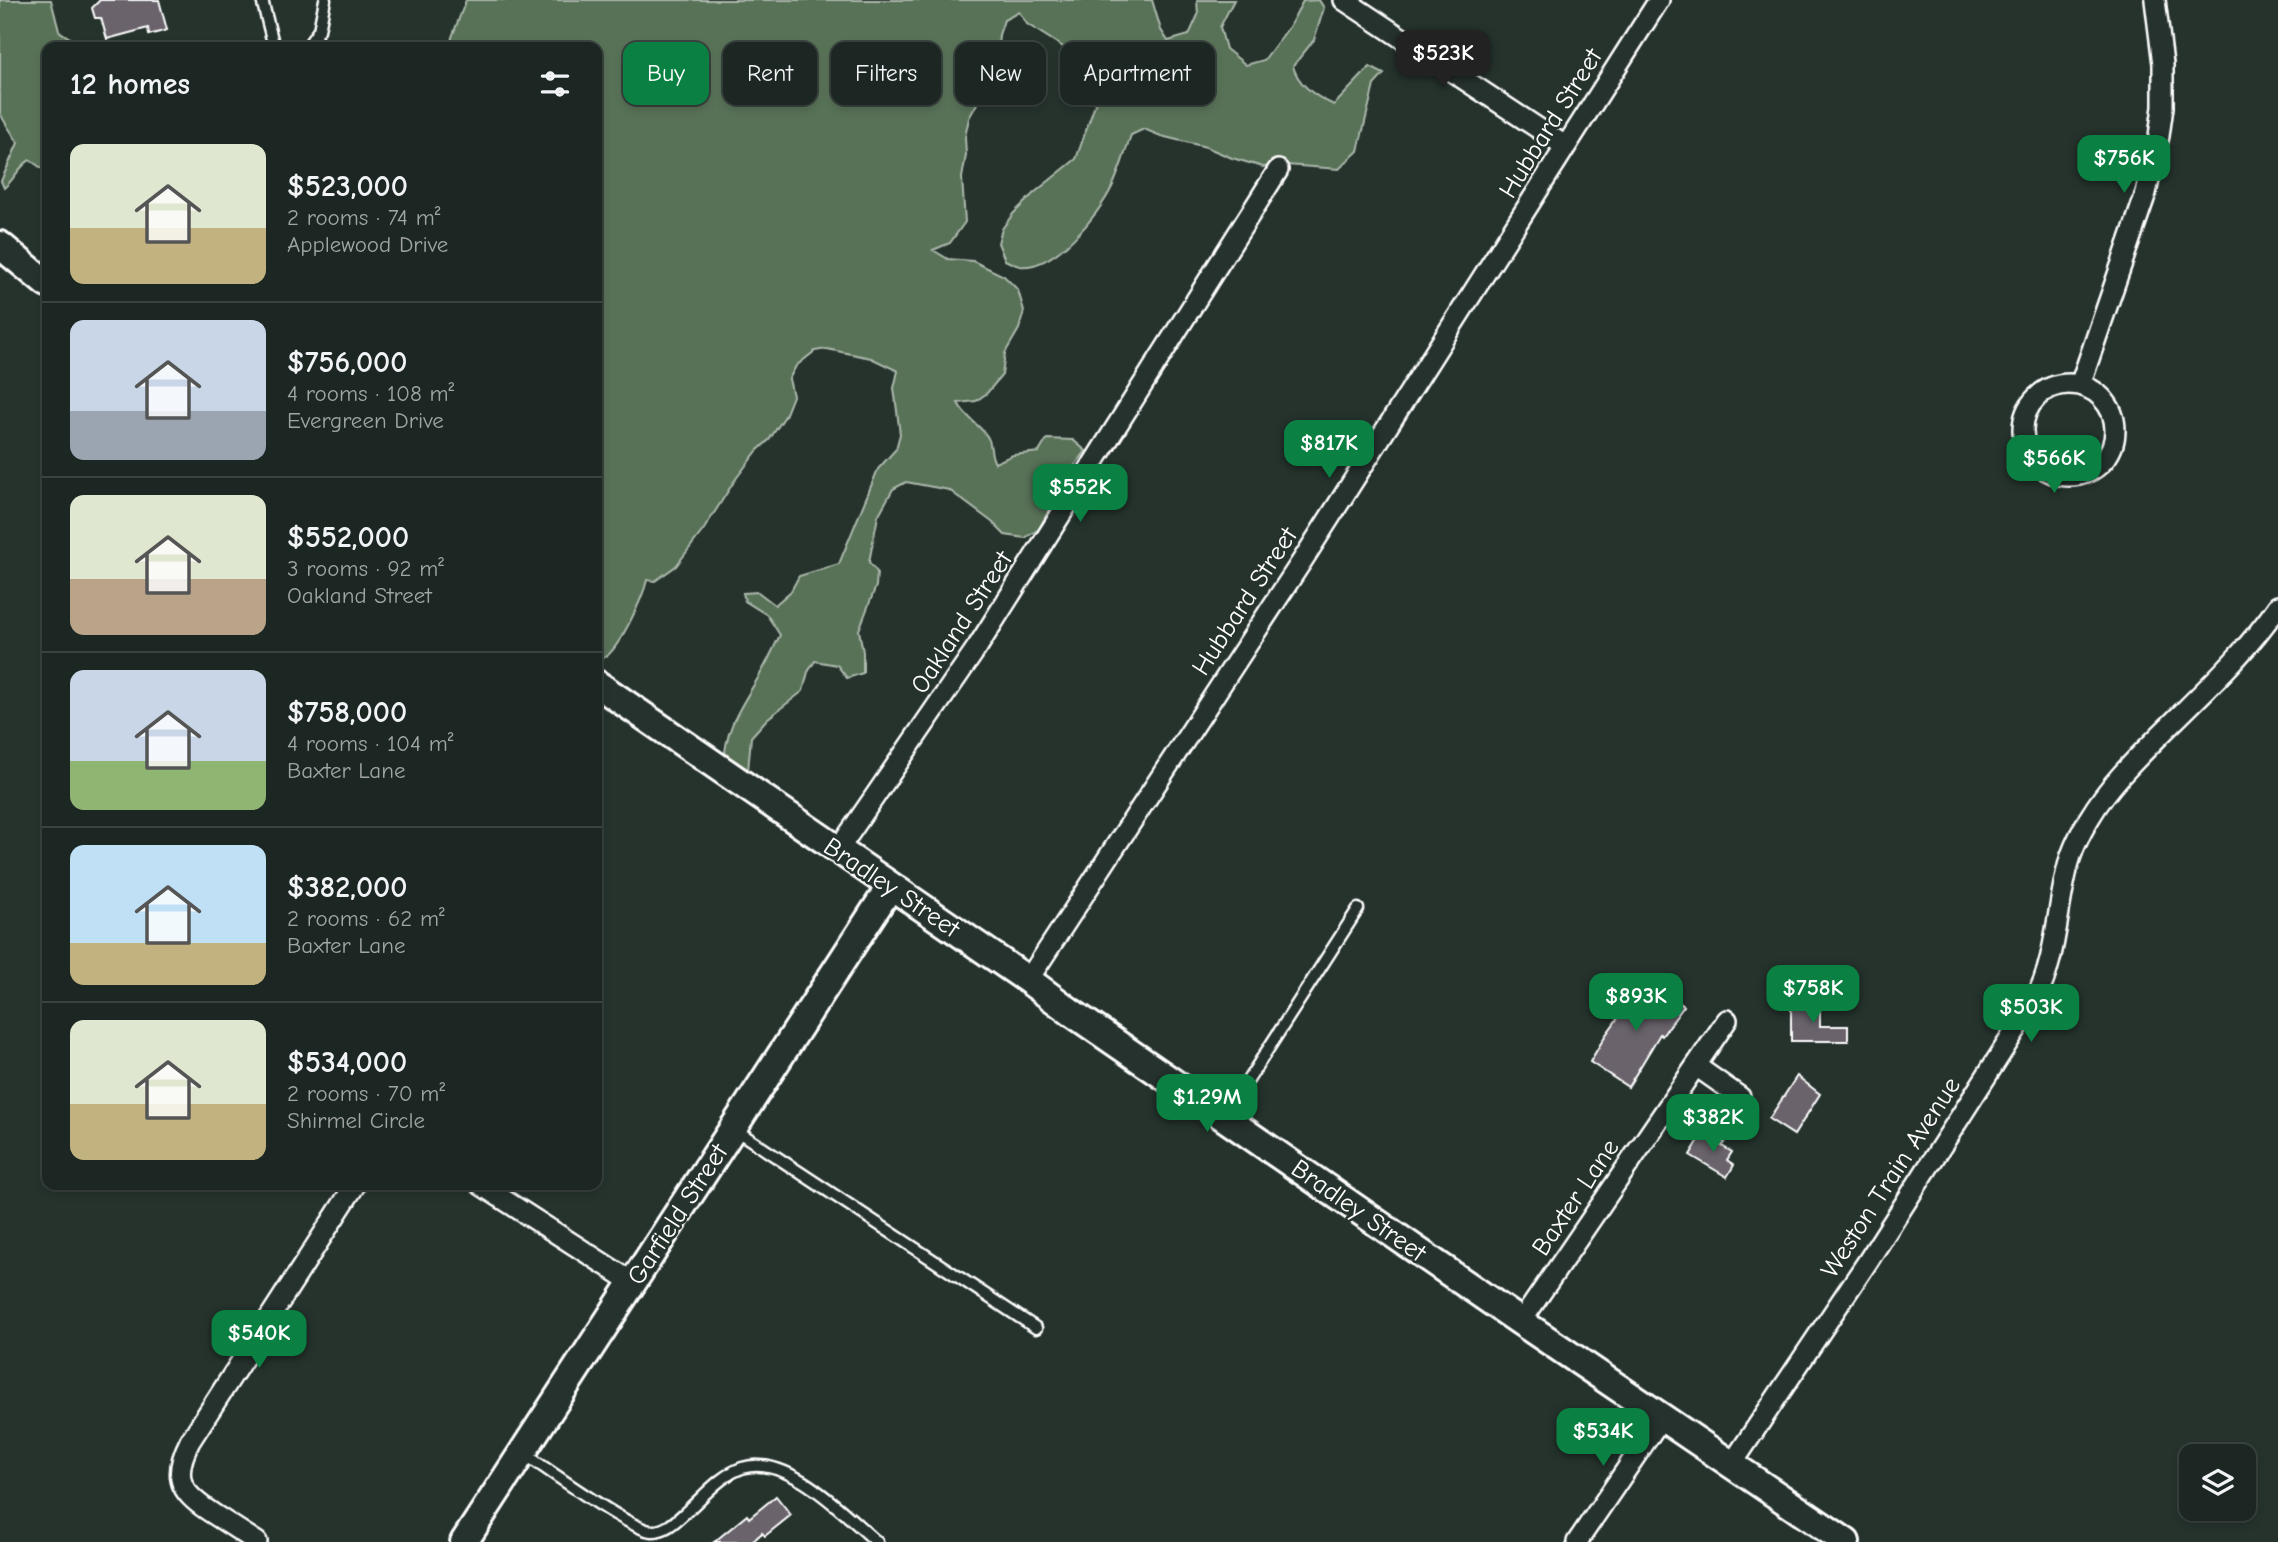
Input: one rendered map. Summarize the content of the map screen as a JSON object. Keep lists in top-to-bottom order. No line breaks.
{"streets":{"main road":["Bradley Street","Garfield Street"],"street":["Hubbard Street","Oakland Street","Weston Train Avenue","Baxter Lane"]},"crossings":[["Hubbard Street","Bradley Street"],["Oakland Street","Bradley Street"],["Bradley Street","Weston Train Avenue"],["Bradley Street","Baxter Lane"],["Bradley Street","Garfield Street"]],"page":{"price":["$523K","$756K","$817K","$566K","$552K","$758K","$893K","$503K","$1.29M","$382K","$540K","$534K"],"chip":["Buy","Rent","Filters","New","Apartment"],"heading":"12 homes","list":[{"name":"$523,000","note":"2 rooms · 74 m² · Applewood Drive"},{"name":"$756,000","note":"4 rooms · 108 m² · Evergreen Drive"},{"name":"$552,000","note":"3 rooms · 92 m² · Oakland Street"},{"name":"$758,000","note":"4 rooms · 104 m² · Baxter Lane"},{"name":"$382,000","note":"2 rooms · 62 m² · Baxter Lane"},{"name":"$534,000","note":"2 rooms · 70 m² · Shirmel Circle"}]}}
